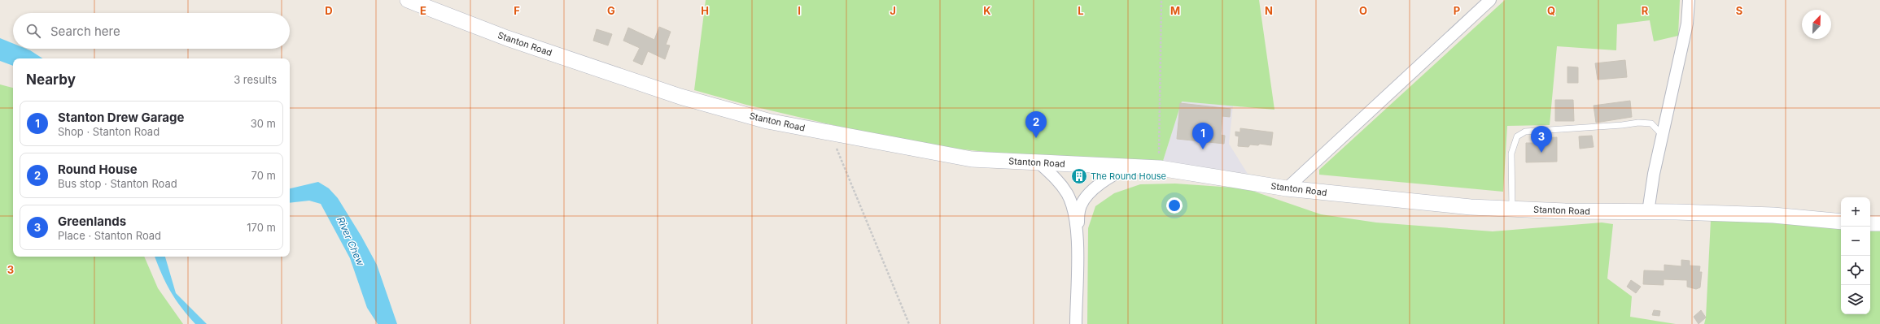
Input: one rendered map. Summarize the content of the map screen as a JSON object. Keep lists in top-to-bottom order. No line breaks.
{"streets":{"main road":["Stanton Road"]},"water":["River Chew"],"places":{"building":["The Round House"]},"north":"top right","page":{"search":"Search here","heading":["Nearby","3 results"],"list":[{"mark":"1","name":"Stanton Drew Garage","note":"Shop · Stanton Road","value":"30 m"},{"mark":"2","name":"Round House","note":"Bus stop · Stanton Road","value":"70 m"},{"mark":"3","name":"Greenlands","note":"Place · Stanton Road","value":"170 m"}],"pins":["2","1","3"],"map_buttons":["+","−"]},"grid":{"columns":["D","E","F","G","H","I","J","K","L","M","N","O","P","Q","R","S"],"rows":["3"]}}
